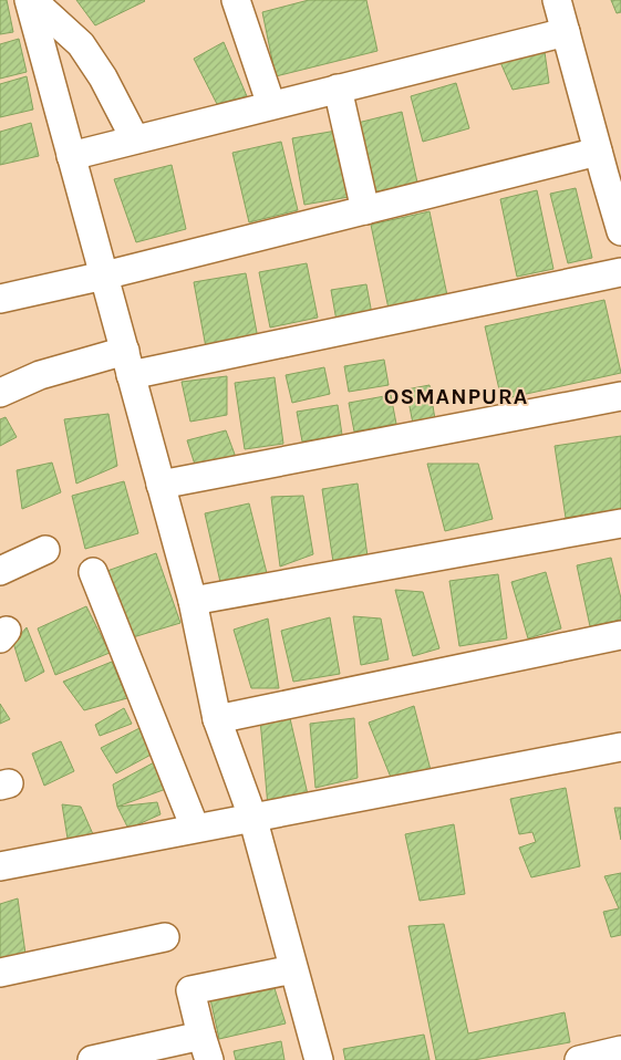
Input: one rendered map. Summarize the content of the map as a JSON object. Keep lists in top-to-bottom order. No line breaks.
{"districts":["OSMANPURA"]}
